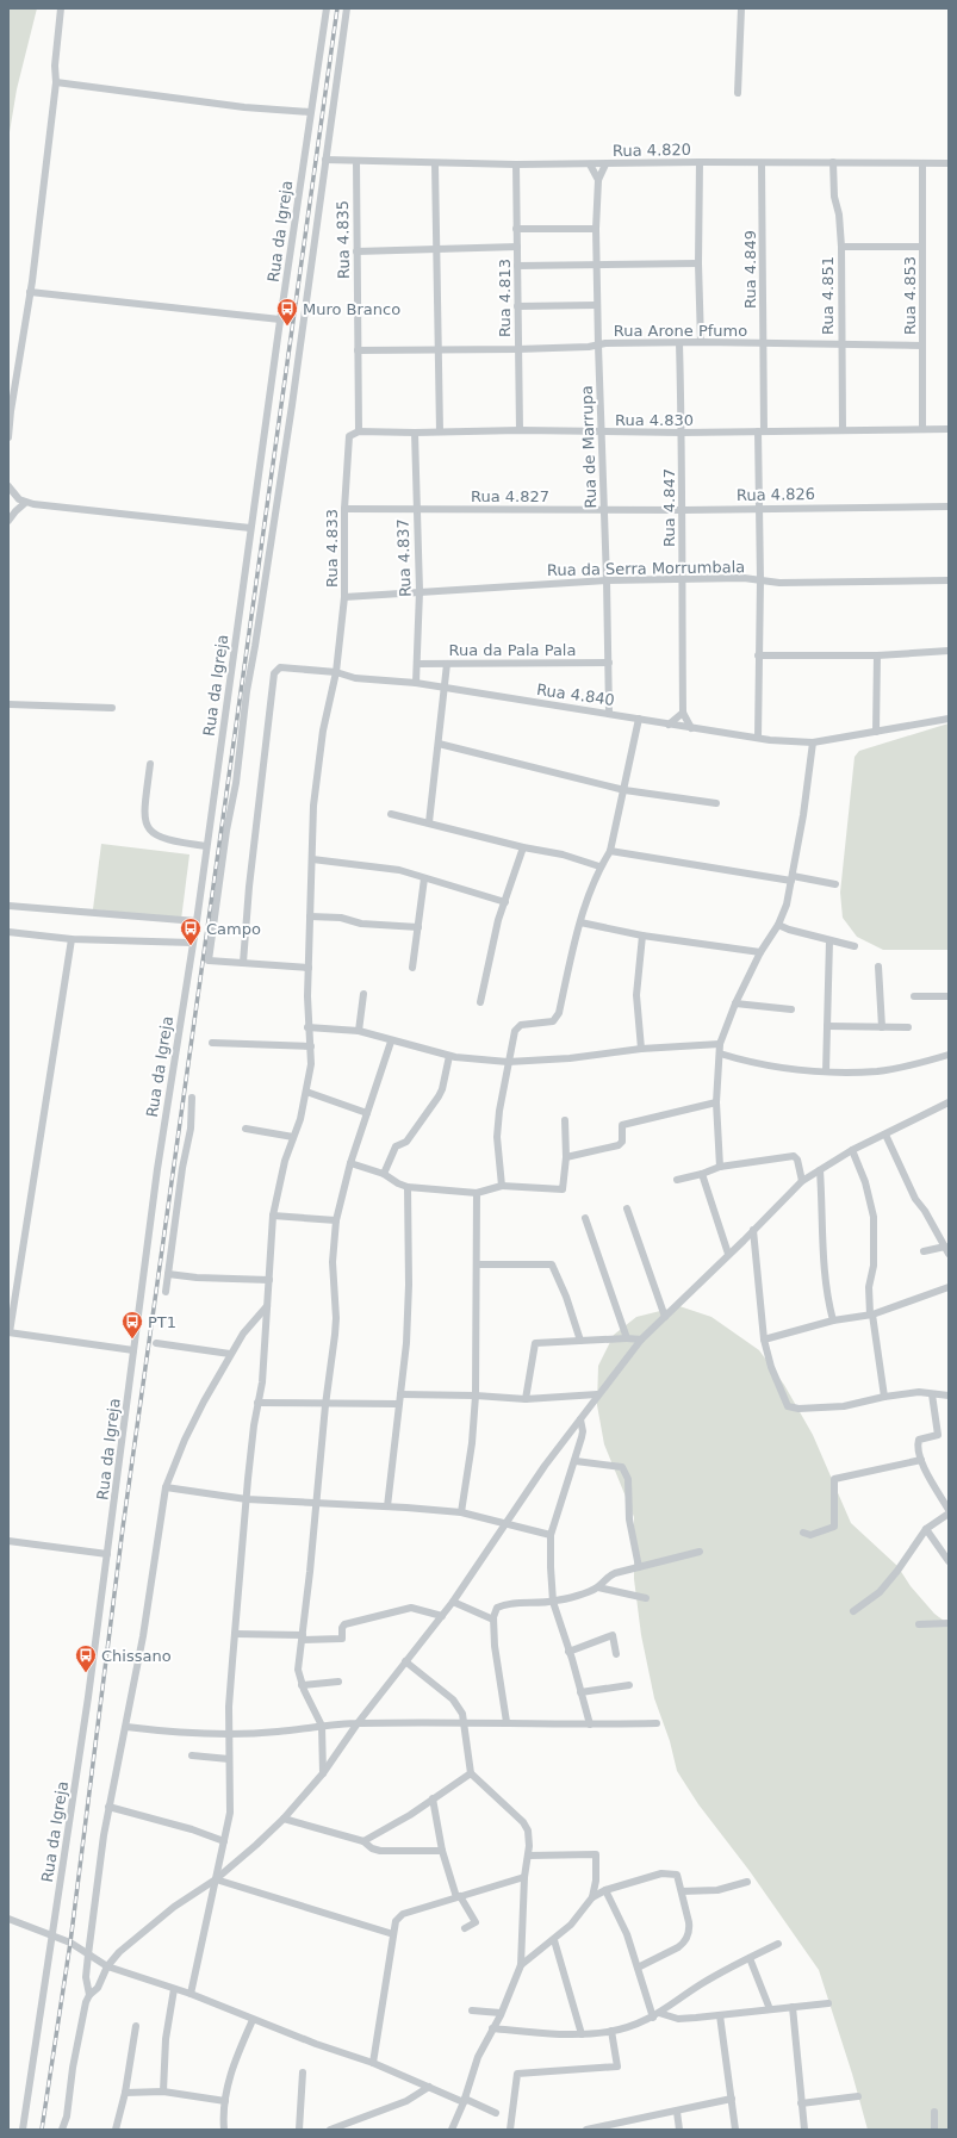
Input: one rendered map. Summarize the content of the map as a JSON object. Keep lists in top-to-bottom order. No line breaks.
{"streets":{"street":["Rua 4.820","Rua da Igreja","Rua 4.835","Rua 4.849","Rua 4.851","Rua 4.853","Rua 4.813","Rua Arone Pfumo","Rua 4.830","Rua de Marrupa","Rua 4.826","Rua 4.827","Rua 4.847","Rua 4.833","Rua 4.837","Rua da Serra Morrumbala","Rua da Pala Pala","Rua 4.840"]},"crossings":[["Rua 4.820","Rua da Igreja"],["Rua 4.820","Rua 4.835"],["Rua 4.820","Rua 4.849"],["Rua 4.820","Rua 4.851"],["Rua 4.820","Rua 4.853"],["Rua 4.820","Rua 4.813"],["Rua da Igreja","Rua 4.840"],["Rua 4.835","Rua Arone Pfumo"],["Rua 4.835","Rua 4.830"],["Rua 4.835","Rua 4.833"],["Rua 4.849","Rua Arone Pfumo"],["Rua 4.849","Rua 4.830"],["Rua 4.849","Rua 4.826"],["Rua 4.849","Rua da Serra Morrumbala"],["Rua 4.849","Rua 4.840"],["Rua 4.851","Rua Arone Pfumo"],["Rua 4.851","Rua 4.830"],["Rua 4.853","Rua Arone Pfumo"],["Rua 4.853","Rua 4.830"],["Rua 4.813","Rua Arone Pfumo"],["Rua 4.813","Rua 4.830"],["Rua Arone Pfumo","Rua de Marrupa"],["Rua Arone Pfumo","Rua 4.847"],["Rua 4.830","Rua de Marrupa"],["Rua 4.830","Rua 4.847"],["Rua 4.830","Rua 4.833"],["Rua 4.830","Rua 4.837"],["Rua de Marrupa","Rua 4.826"],["Rua de Marrupa","Rua 4.827"],["Rua de Marrupa","Rua da Serra Morrumbala"],["Rua de Marrupa","Rua da Pala Pala"],["Rua de Marrupa","Rua 4.840"],["Rua 4.826","Rua 4.827"],["Rua 4.826","Rua 4.847"],["Rua 4.827","Rua 4.833"],["Rua 4.827","Rua 4.837"],["Rua 4.847","Rua da Serra Morrumbala"],["Rua 4.847","Rua 4.840"],["Rua 4.833","Rua da Serra Morrumbala"],["Rua 4.833","Rua 4.840"],["Rua 4.837","Rua da Serra Morrumbala"],["Rua 4.837","Rua da Pala Pala"],["Rua 4.837","Rua 4.840"]],"places":{"bus stop":["Muro Branco","Campo","PT1","Chissano"]}}
